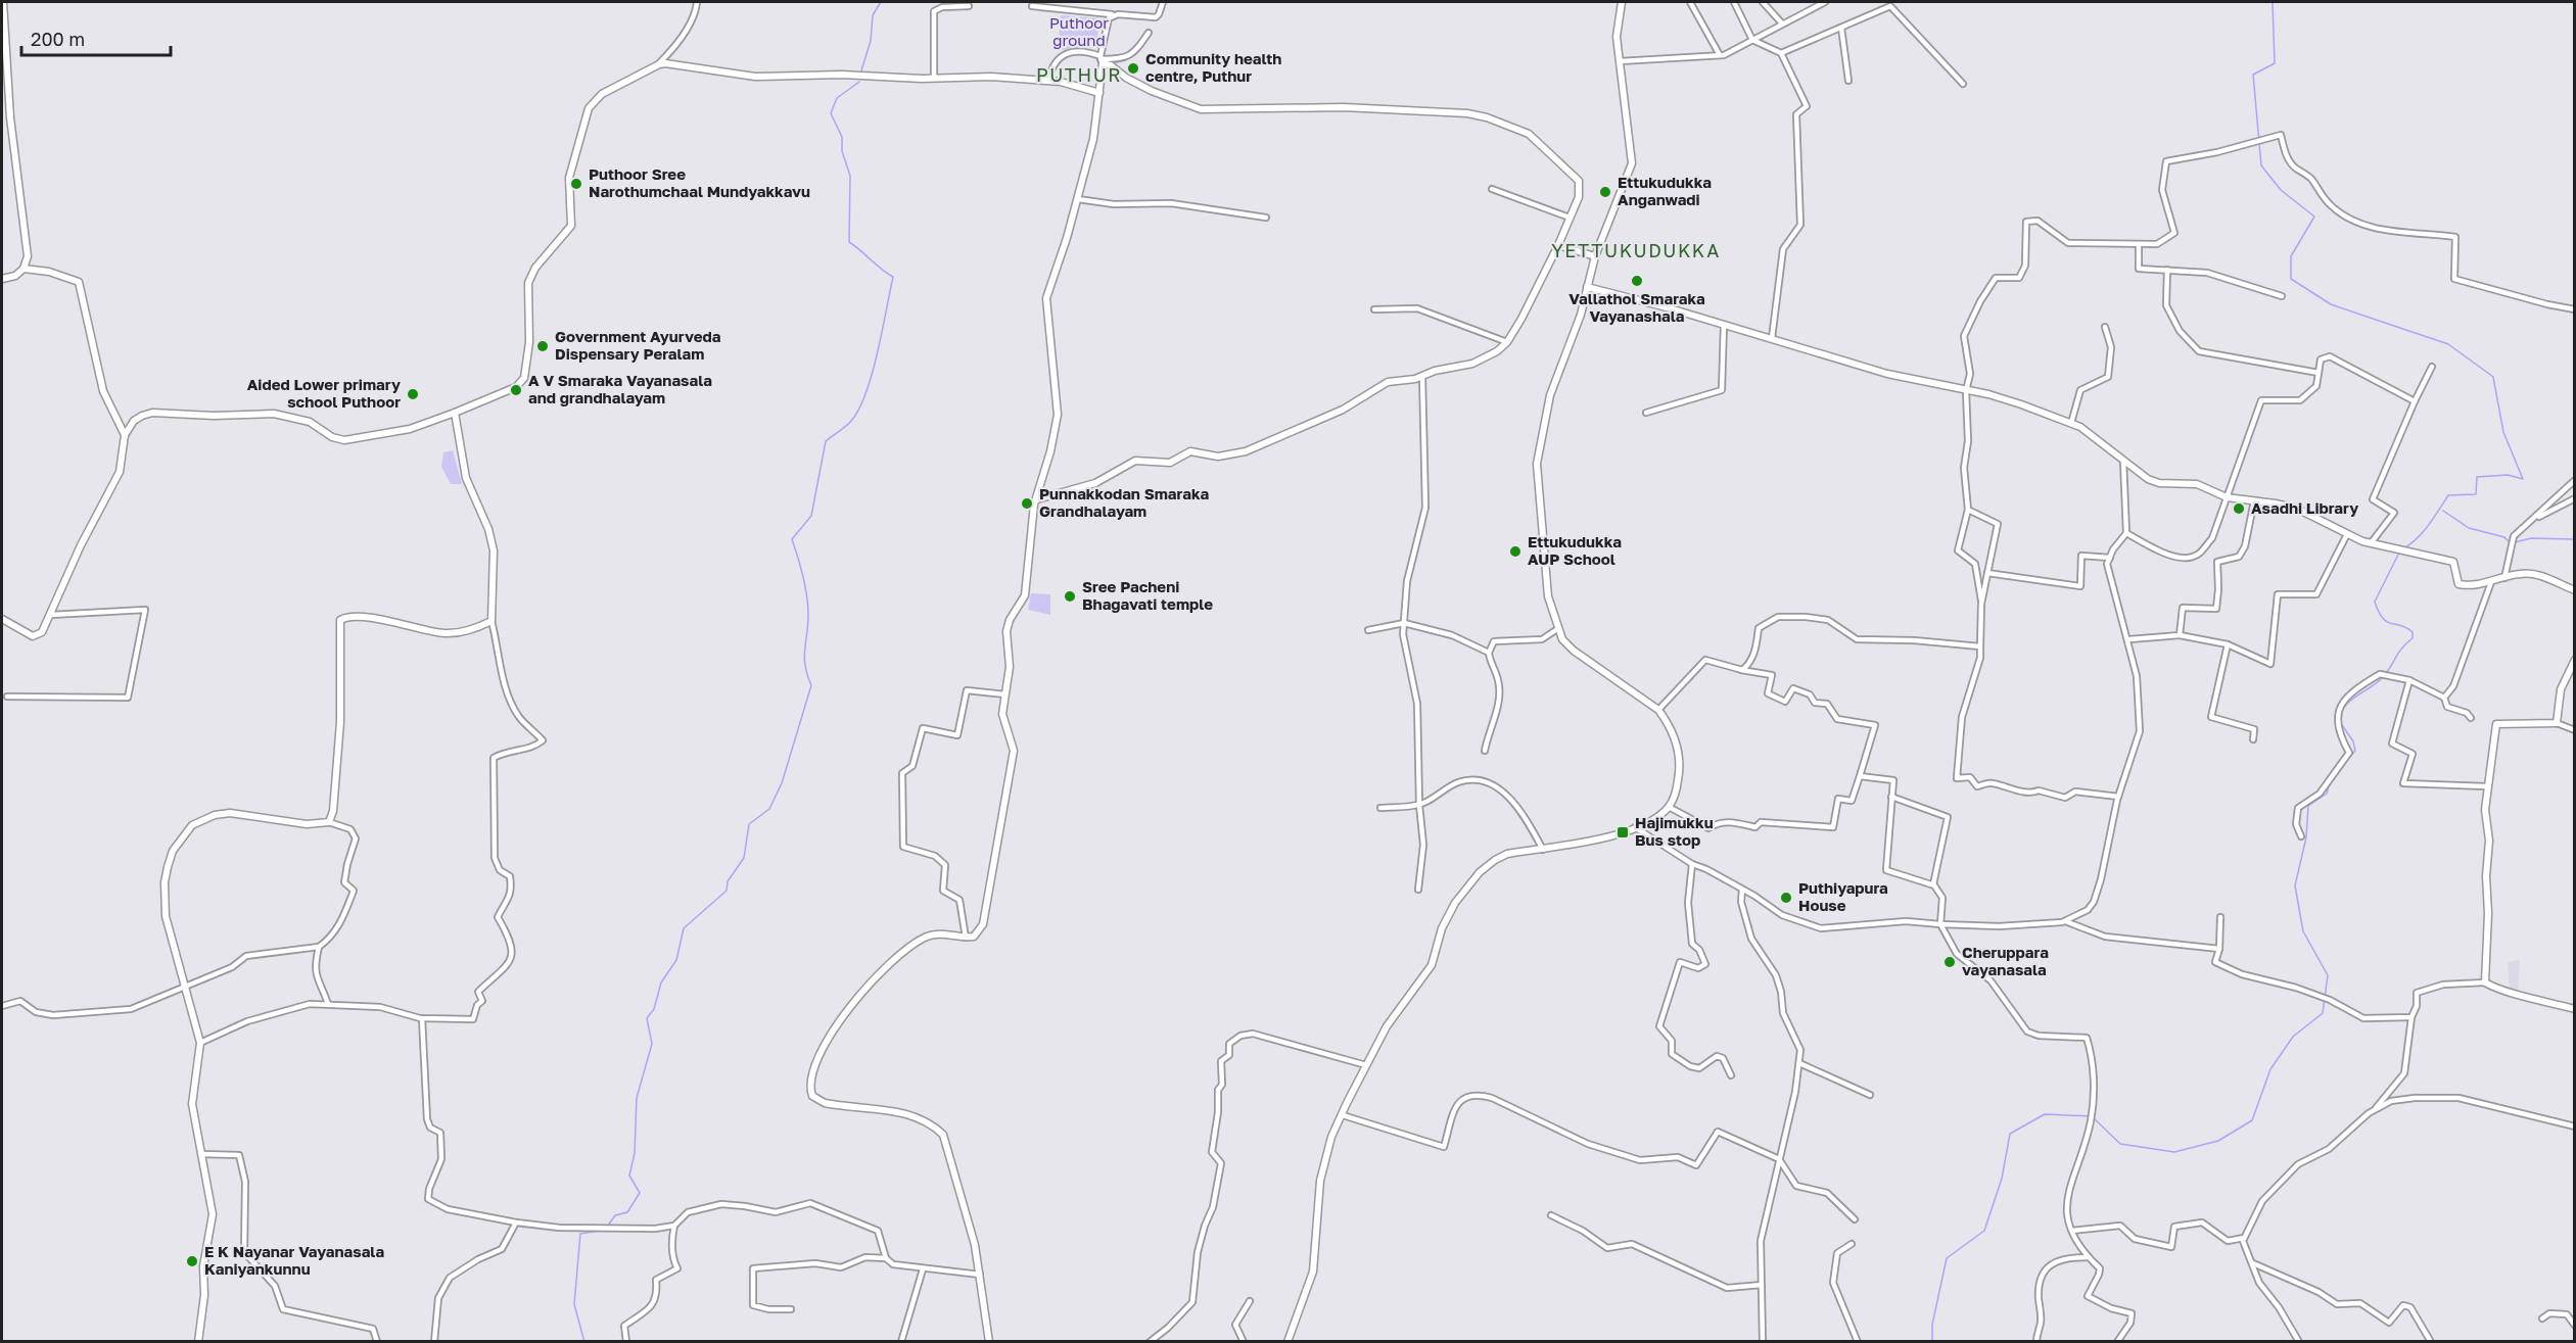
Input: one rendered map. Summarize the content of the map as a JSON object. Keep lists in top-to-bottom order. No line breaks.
{"districts":["PUTHUR","YETTUKUDUKKA"],"parks":["Puthoor ground"],"places":{"other":["Community health centre, Puthur","Puthoor Sree Narothumchaal Mundyakkavu","Ettukudukka Anganwadi","Vallathol Smaraka Vayanashala","Government Ayurveda Dispensary Peralam","A V Smaraka Vayanasala and grandhalayam","Aided Lower primary school Puthoor","Punnakkodan Smaraka Grandhalayam","Asadhi Library","Ettukudukka AUP School","Sree Pacheni Bhagavati temple","Puthiyapura House","Cheruppara vayanasala","E K Nayanar Vayanasala Kaniyankunnu"],"transit":["Hajimukku Bus stop"]},"scale_bar":"200 m"}
